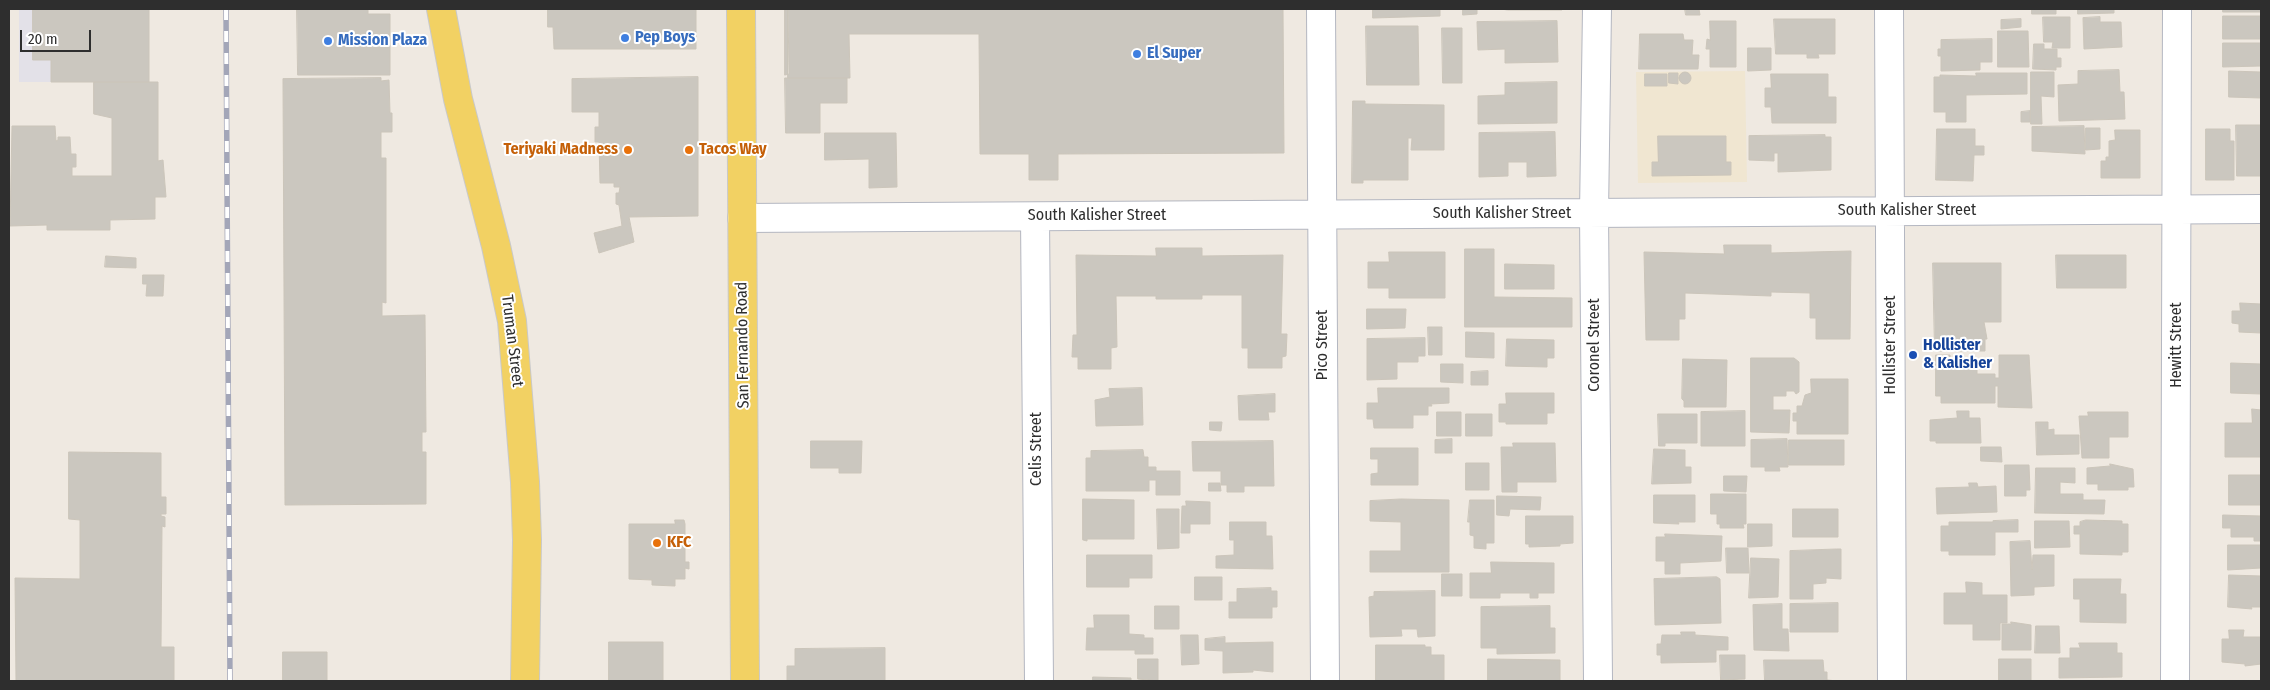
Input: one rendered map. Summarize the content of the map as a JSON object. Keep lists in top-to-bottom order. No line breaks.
{"streets":{"main road":["Truman Street","San Fernando Road"],"street":["South Kalisher Street","Pico Street","Coronel Street","Hollister Street","Hewitt Street","Celis Street"]},"crossings":[["South Kalisher Street","San Fernando Road"],["South Kalisher Street","Pico Street"],["South Kalisher Street","Coronel Street"],["South Kalisher Street","Hollister Street"],["South Kalisher Street","Hewitt Street"],["South Kalisher Street","Celis Street"]],"places":["Pep Boys","Mission Plaza","El Super","Teriyaki Madness","Tacos Way","Hollister & Kalisher","KFC"],"scale_bar":"20 m"}
